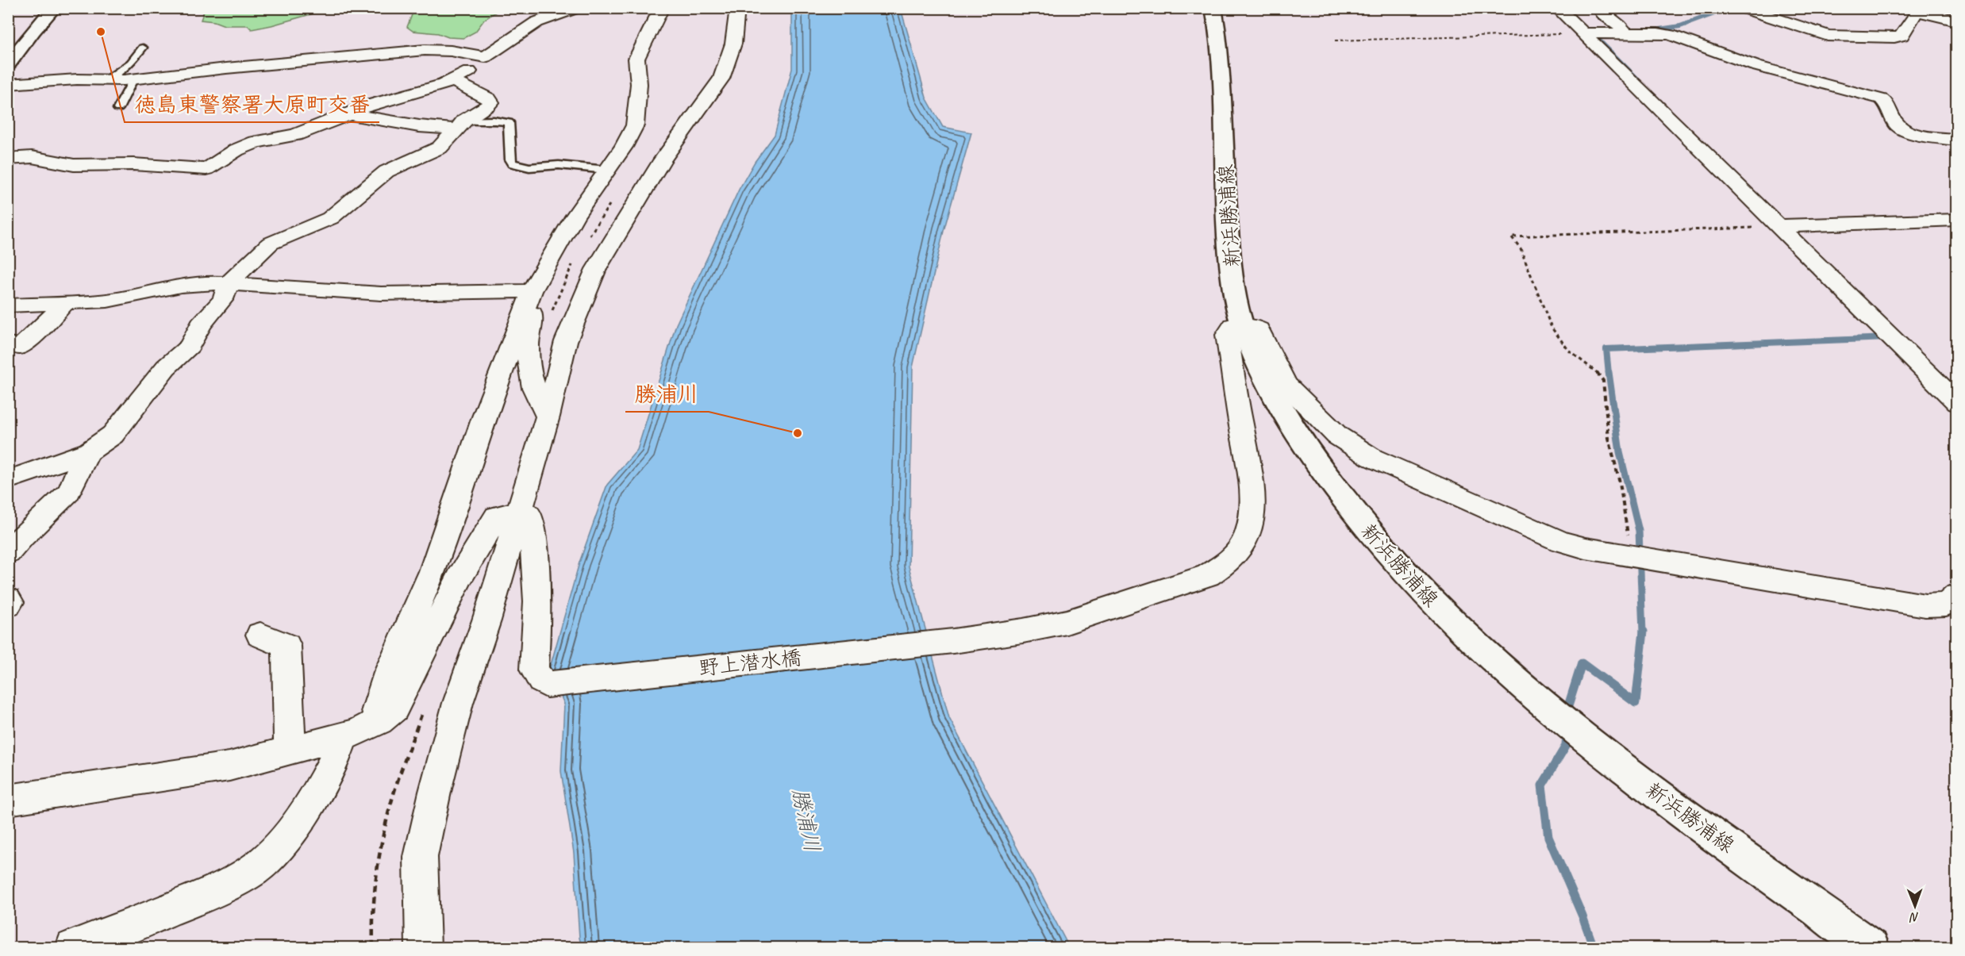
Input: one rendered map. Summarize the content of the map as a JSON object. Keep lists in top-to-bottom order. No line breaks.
{"streets":{"main road":["新浜勝浦線"],"street":["野上潜水橋"]},"crossings":[["新浜勝浦線","野上潜水橋"]],"water":["勝浦川"],"places":["徳島東警察署大原町交番","勝浦川"],"north":"bottom"}
